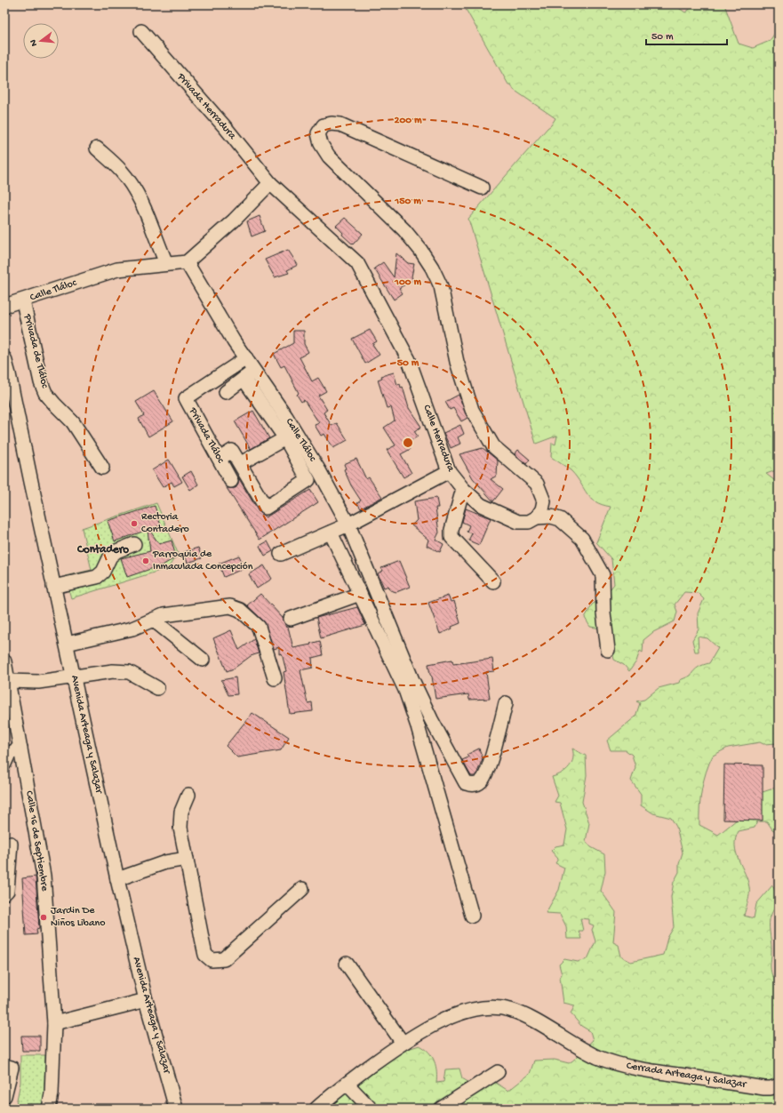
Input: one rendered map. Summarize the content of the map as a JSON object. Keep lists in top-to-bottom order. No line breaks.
{"streets":{"street":["Privada Herradura","Calle Tláloc","Privada de Tláloc","Privada Tláloc","Calle Herradura","Avenida Arteaga y Salazar","Calle 16 de Septiembre","Cerrada Arteaga y Salazar"]},"crossings":[["Privada Herradura","Calle Herradura"],["Calle Tláloc","Privada de Tláloc"],["Calle Tláloc","Privada Tláloc"]],"districts":["Contadero"],"places":["Rectoria Contadero","Parroquia de Inmaculada Concepción","Jardin De Niños Libano"],"scale_bar":"50 m","north":"left","rings":["200 m","150 m","100 m","50 m"]}
